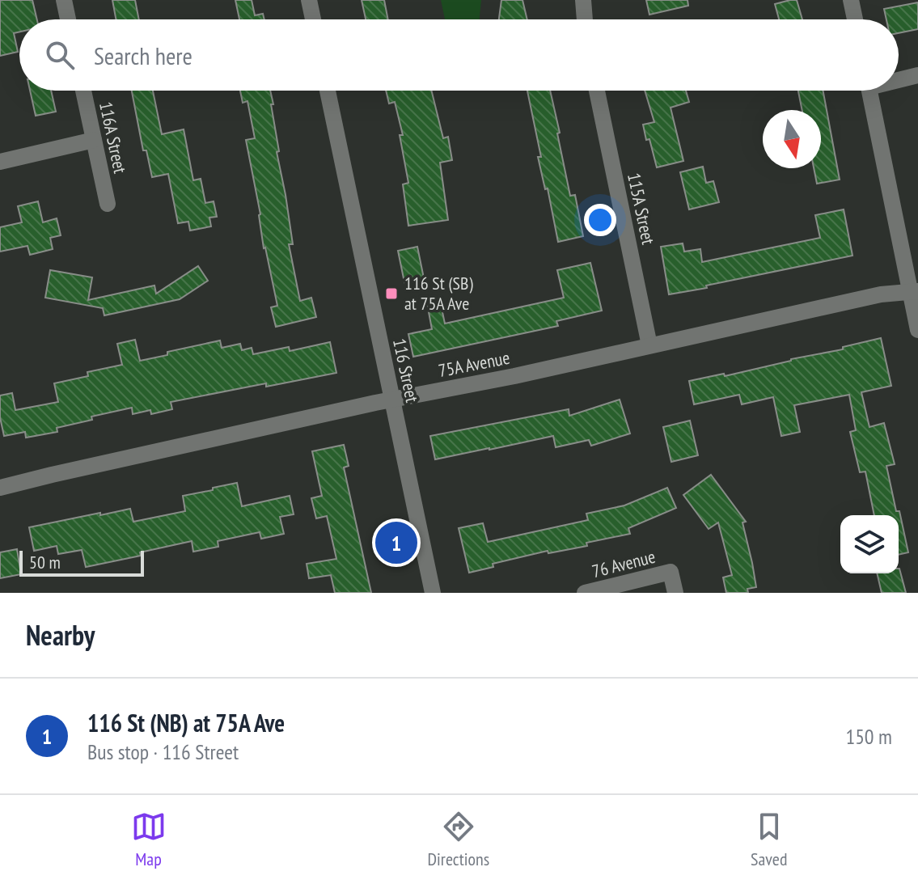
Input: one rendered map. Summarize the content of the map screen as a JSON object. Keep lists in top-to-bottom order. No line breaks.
{"streets":{"street":["116A Street","115A Street","75A Avenue","116 Street","76 Avenue"]},"crossings":[["115A Street","75A Avenue"],["75A Avenue","116 Street"]],"places":{"transit":["116 St (SB) at 75A Ave"]},"scale_bar":"50 m","north":"bottom","page":{"search":"Search here","pins":"1","scale":"50 m","heading":"Nearby","list":[{"mark":"1","name":"116 St (NB) at 75A Ave","note":"Bus stop · 116 Street","value":"150 m"}],"nav":["Map","Directions","Saved"]}}
